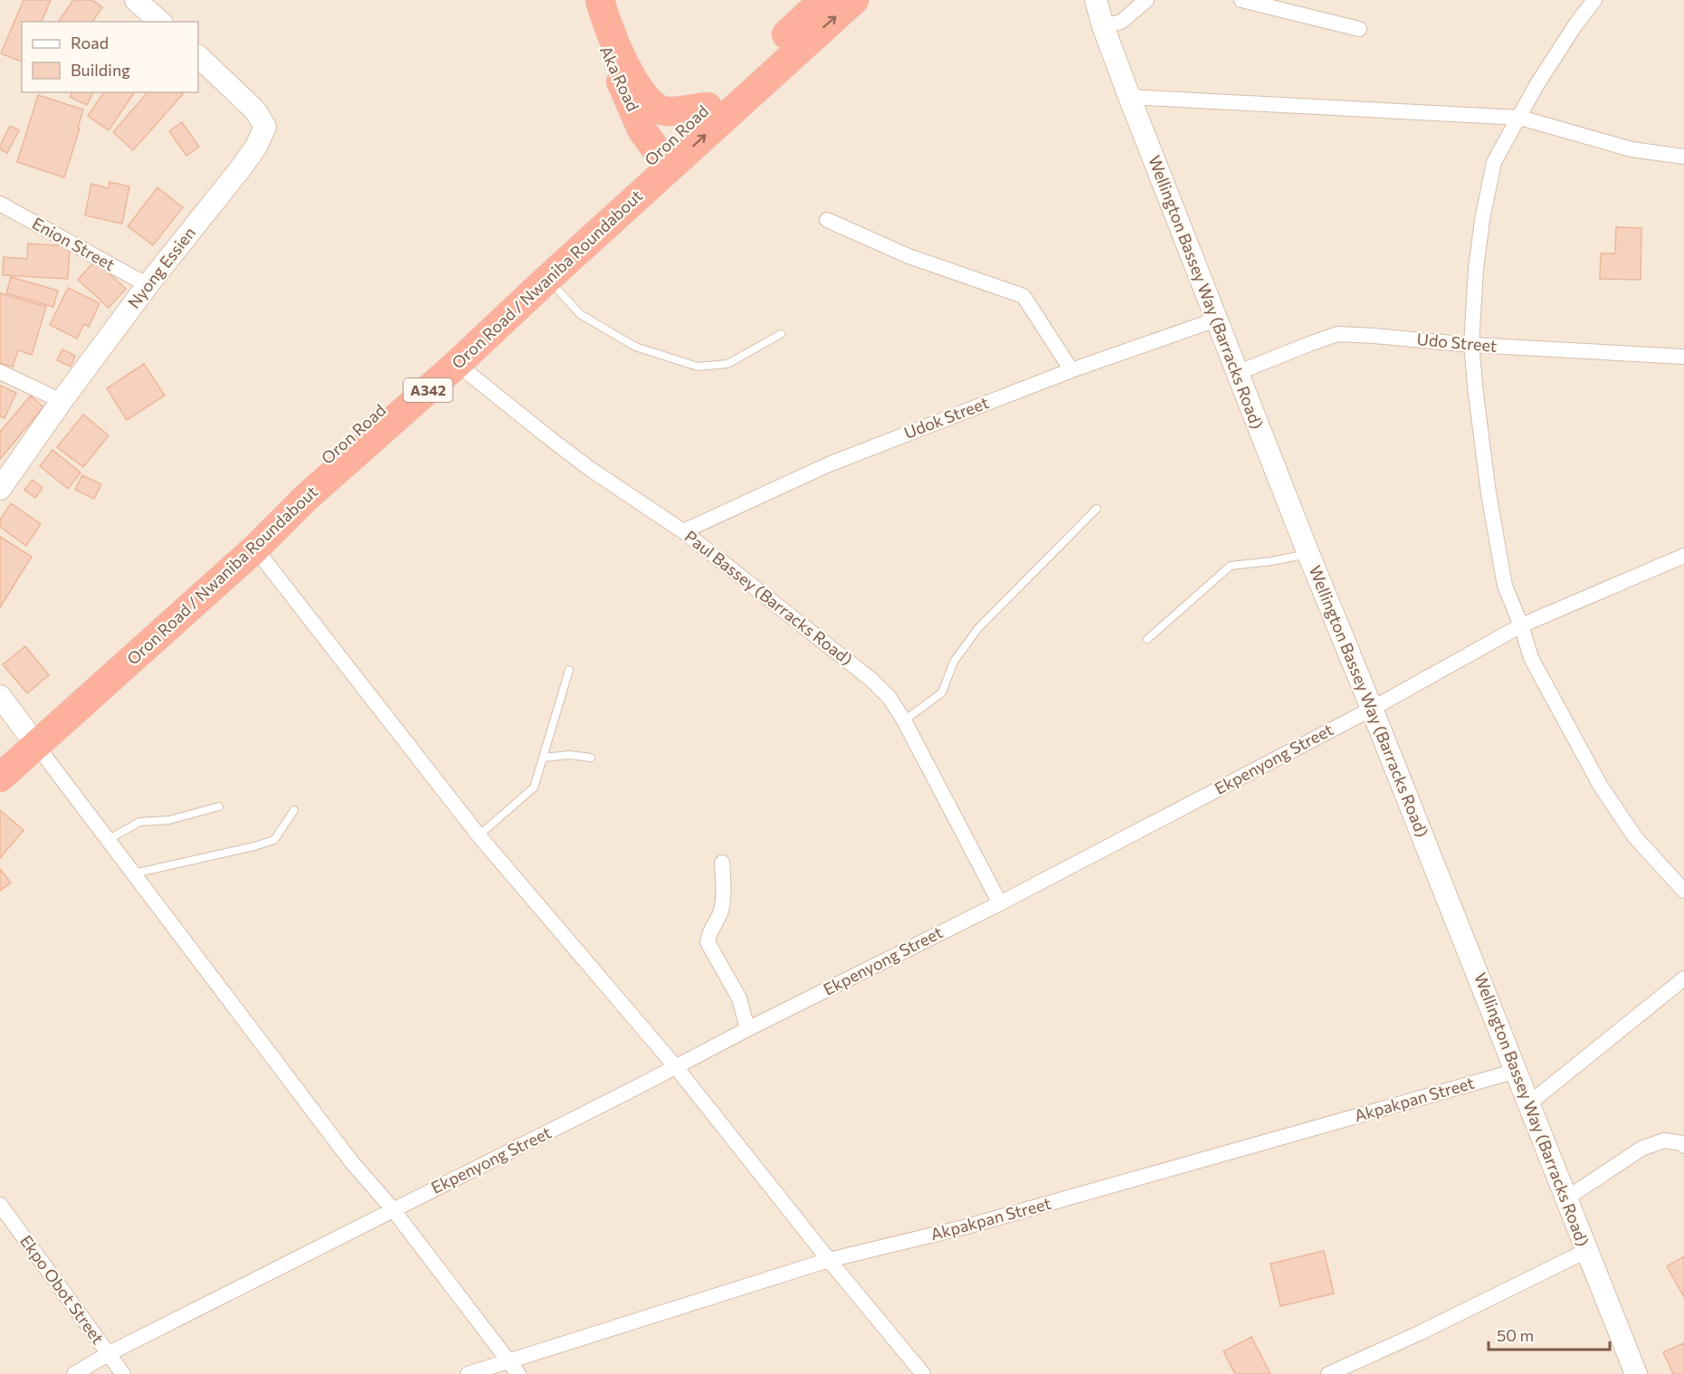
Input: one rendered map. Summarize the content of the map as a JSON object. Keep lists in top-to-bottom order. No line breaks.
{"streets":{"highway":["Aka Road","Oron Road","Oron Road / Nwaniba Roundabout","A342"],"main road":["Nyong Essien","Wellington Bassey Way (Barracks Road)"],"street":["Enion Street","Udo Street","Udok Street","Paul Bassey (Barracks Road)","Ekpenyong Street","Akpakpan Street","Ekpo Obot Street"]},"crossings":[["Aka Road","Oron Road"],["Oron Road","Oron Road / Nwaniba Roundabout"],["Enion Street","Nyong Essien"],["Oron Road / Nwaniba Roundabout","Paul Bassey (Barracks Road)"],["Wellington Bassey Way (Barracks Road)","Udo Street"],["Wellington Bassey Way (Barracks Road)","Udok Street"],["Wellington Bassey Way (Barracks Road)","Ekpenyong Street"],["Wellington Bassey Way (Barracks Road)","Akpakpan Street"],["Udok Street","Paul Bassey (Barracks Road)"],["Paul Bassey (Barracks Road)","Ekpenyong Street"],["Ekpenyong Street","Ekpo Obot Street"]],"one_way":["Oron Road / Nwaniba Roundabout"],"legend":["Road","Building"],"scale_bar":"50 m"}
